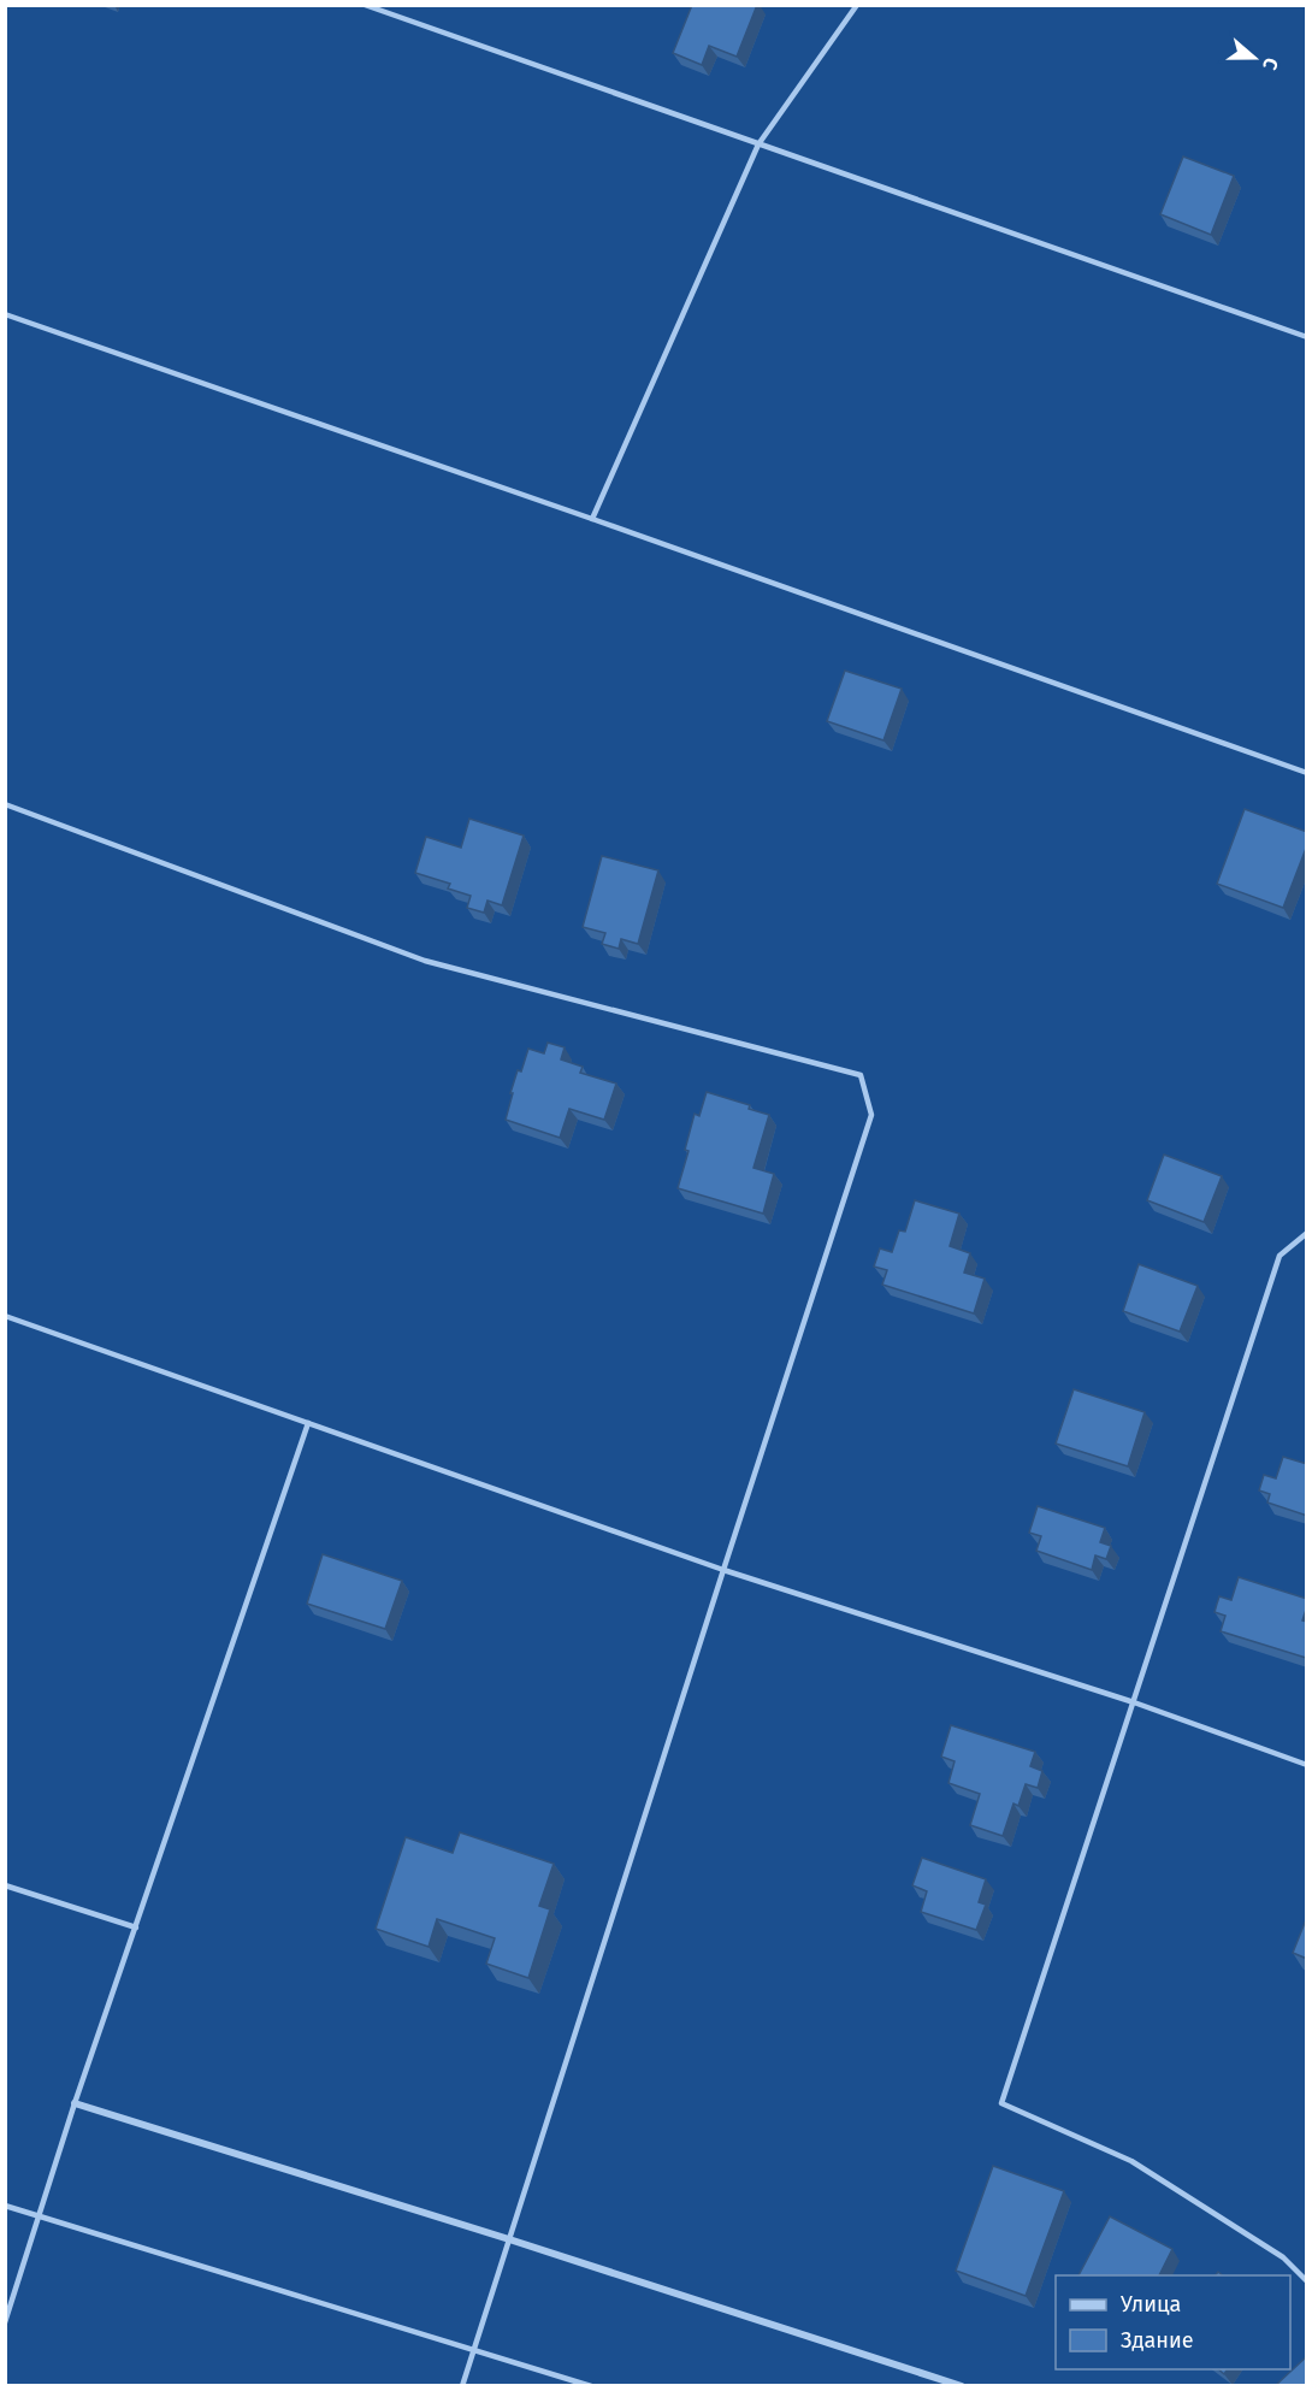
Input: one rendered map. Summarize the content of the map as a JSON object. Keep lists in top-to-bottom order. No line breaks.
{"legend":["Улица","Здание"],"north":"right"}
